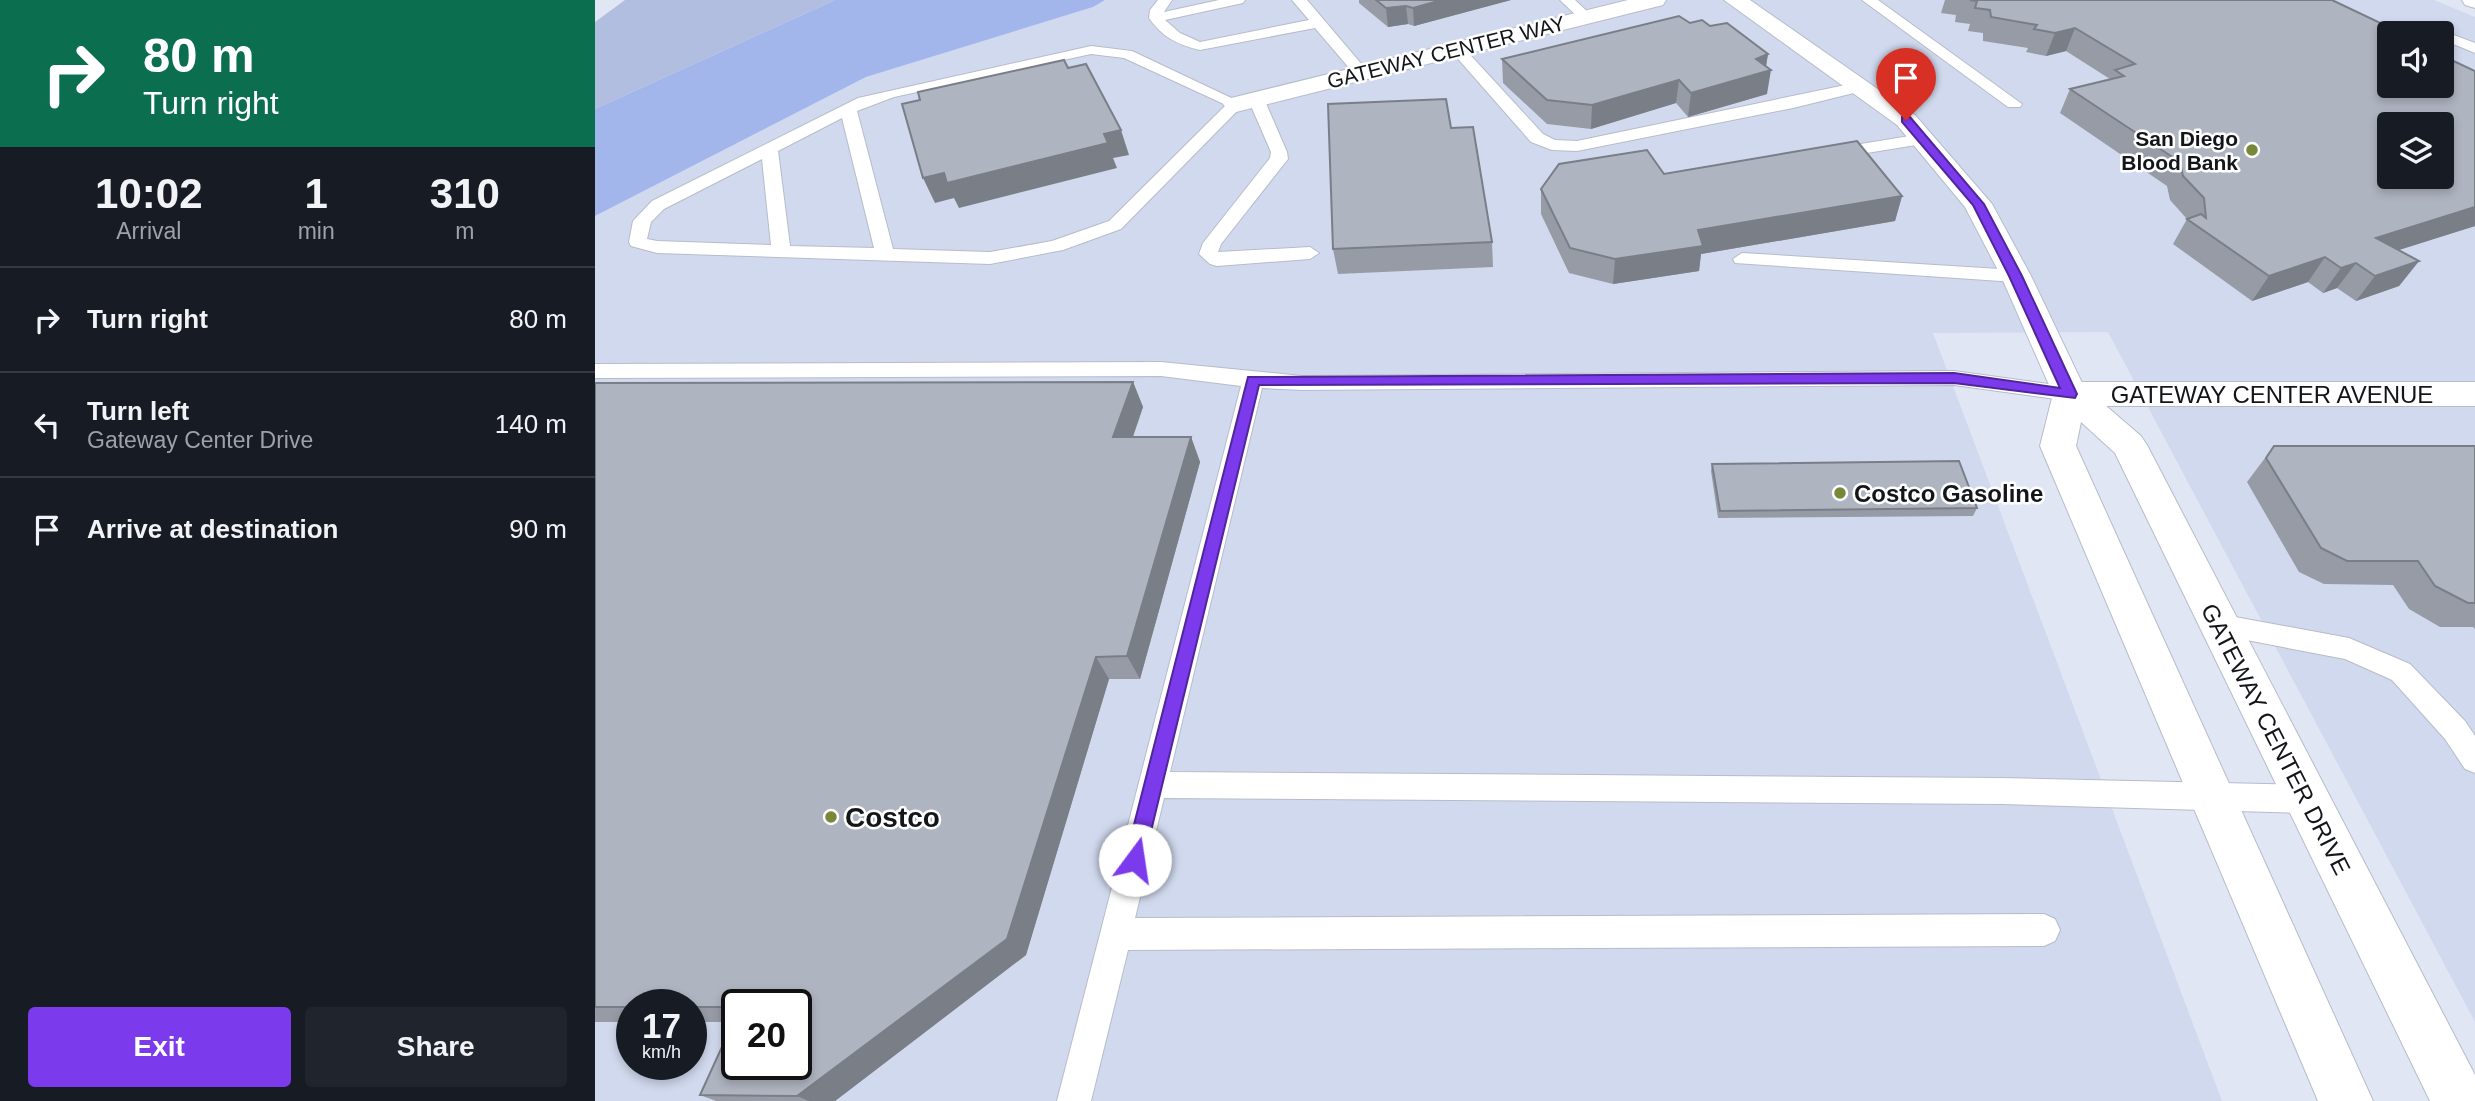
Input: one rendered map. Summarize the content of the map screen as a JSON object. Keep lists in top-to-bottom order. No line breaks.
{"streets":{"street":["GATEWAY CENTER WAY","GATEWAY CENTER AVENUE","GATEWAY CENTER DRIVE"]},"crossings":[["GATEWAY CENTER AVENUE","GATEWAY CENTER DRIVE"]],"places":["San Diego Blood Bank","Costco Gasoline","Costco"],"page":{"turn":["80 m","Turn right"],"eta":["10:02","Arrival","1","min","310","m"],"list":[{"name":"Turn right","value":"80 m"},{"name":"Turn left","note":"Gateway Center Drive","value":"140 m"},{"name":"Arrive at destination","value":"90 m"}],"speed":"17 km/h","limit":"20","buttons":["Exit","Share"]}}
